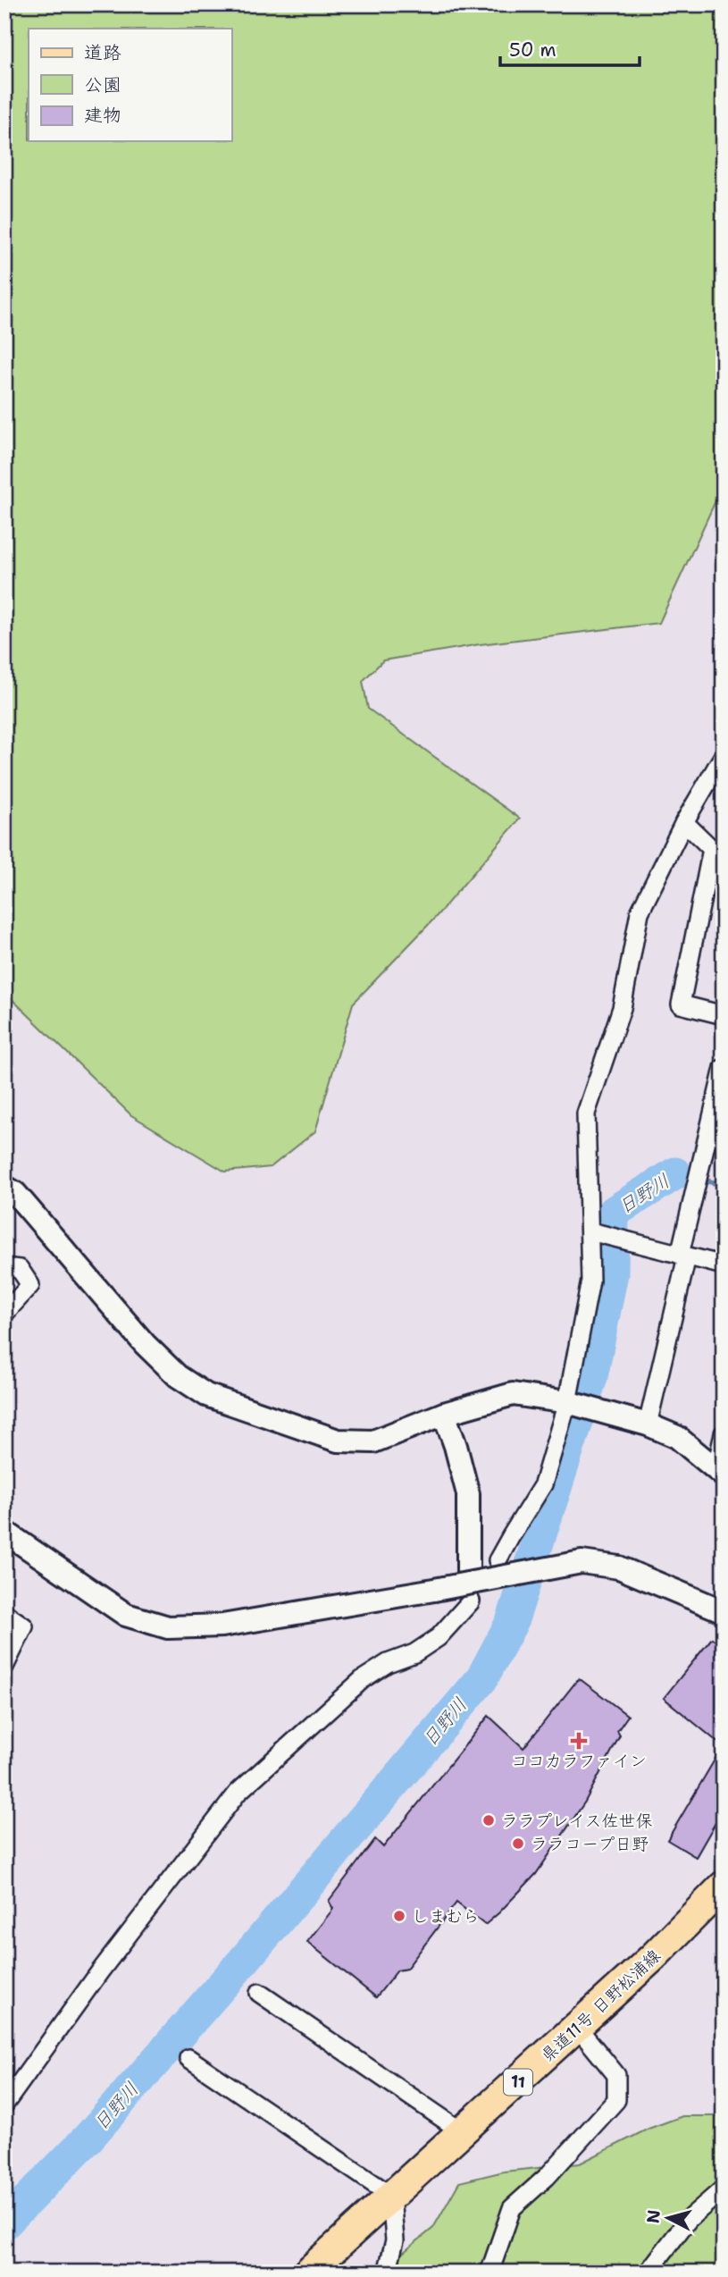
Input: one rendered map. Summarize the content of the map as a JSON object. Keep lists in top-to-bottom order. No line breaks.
{"streets":{"main road":["県道11号 日野松浦線","11"]},"water":["日野川"],"places":{"health":["ココカラファイン"],"other":["ララプレイス佐世保","ララコープ日野","しまむら"]},"legend":["道路","公園","建物"],"scale_bar":"50 m","north":"left"}
